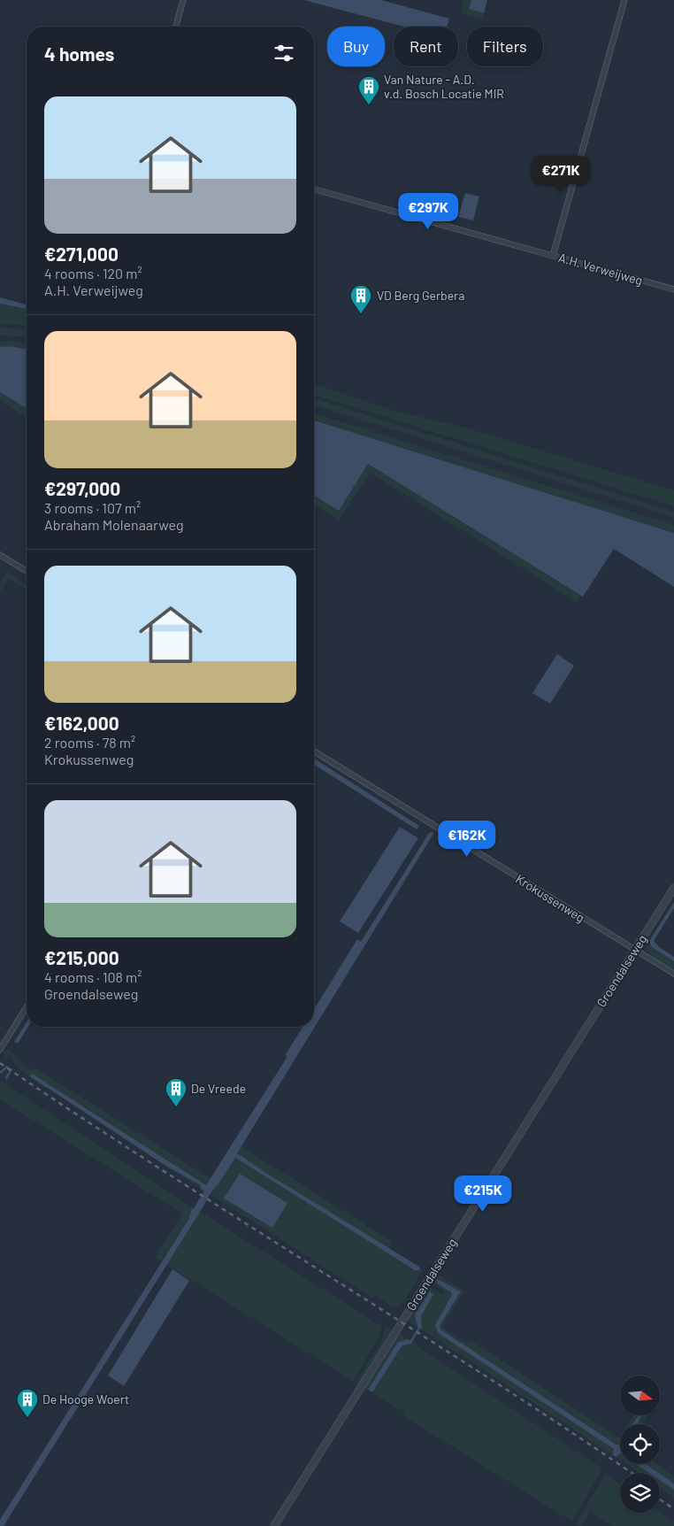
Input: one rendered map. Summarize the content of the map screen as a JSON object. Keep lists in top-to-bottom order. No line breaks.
{"streets":{"street":["A.H. Verweijweg","Krokussenweg","Groendalseweg"]},"crossings":[["Krokussenweg","Groendalseweg"]],"places":{"building":["Van Nature - A.D. v.d. Bosch Locatie MIR","VD Berg Gerbera","De Vreede","De Hooge Woert"]},"north":"right","page":{"chip":["Buy","Rent","Filters"],"heading":"4 homes","list":[{"name":"€271,000","note":"4 rooms · 120 m² · A.H. Verweijweg"},{"name":"€297,000","note":"3 rooms · 107 m² · Abraham Molenaarweg"},{"name":"€162,000","note":"2 rooms · 78 m² · Krokussenweg"},{"name":"€215,000","note":"4 rooms · 108 m² · Groendalseweg"}],"price":["€271K","€297K","€162K","€215K"]}}
